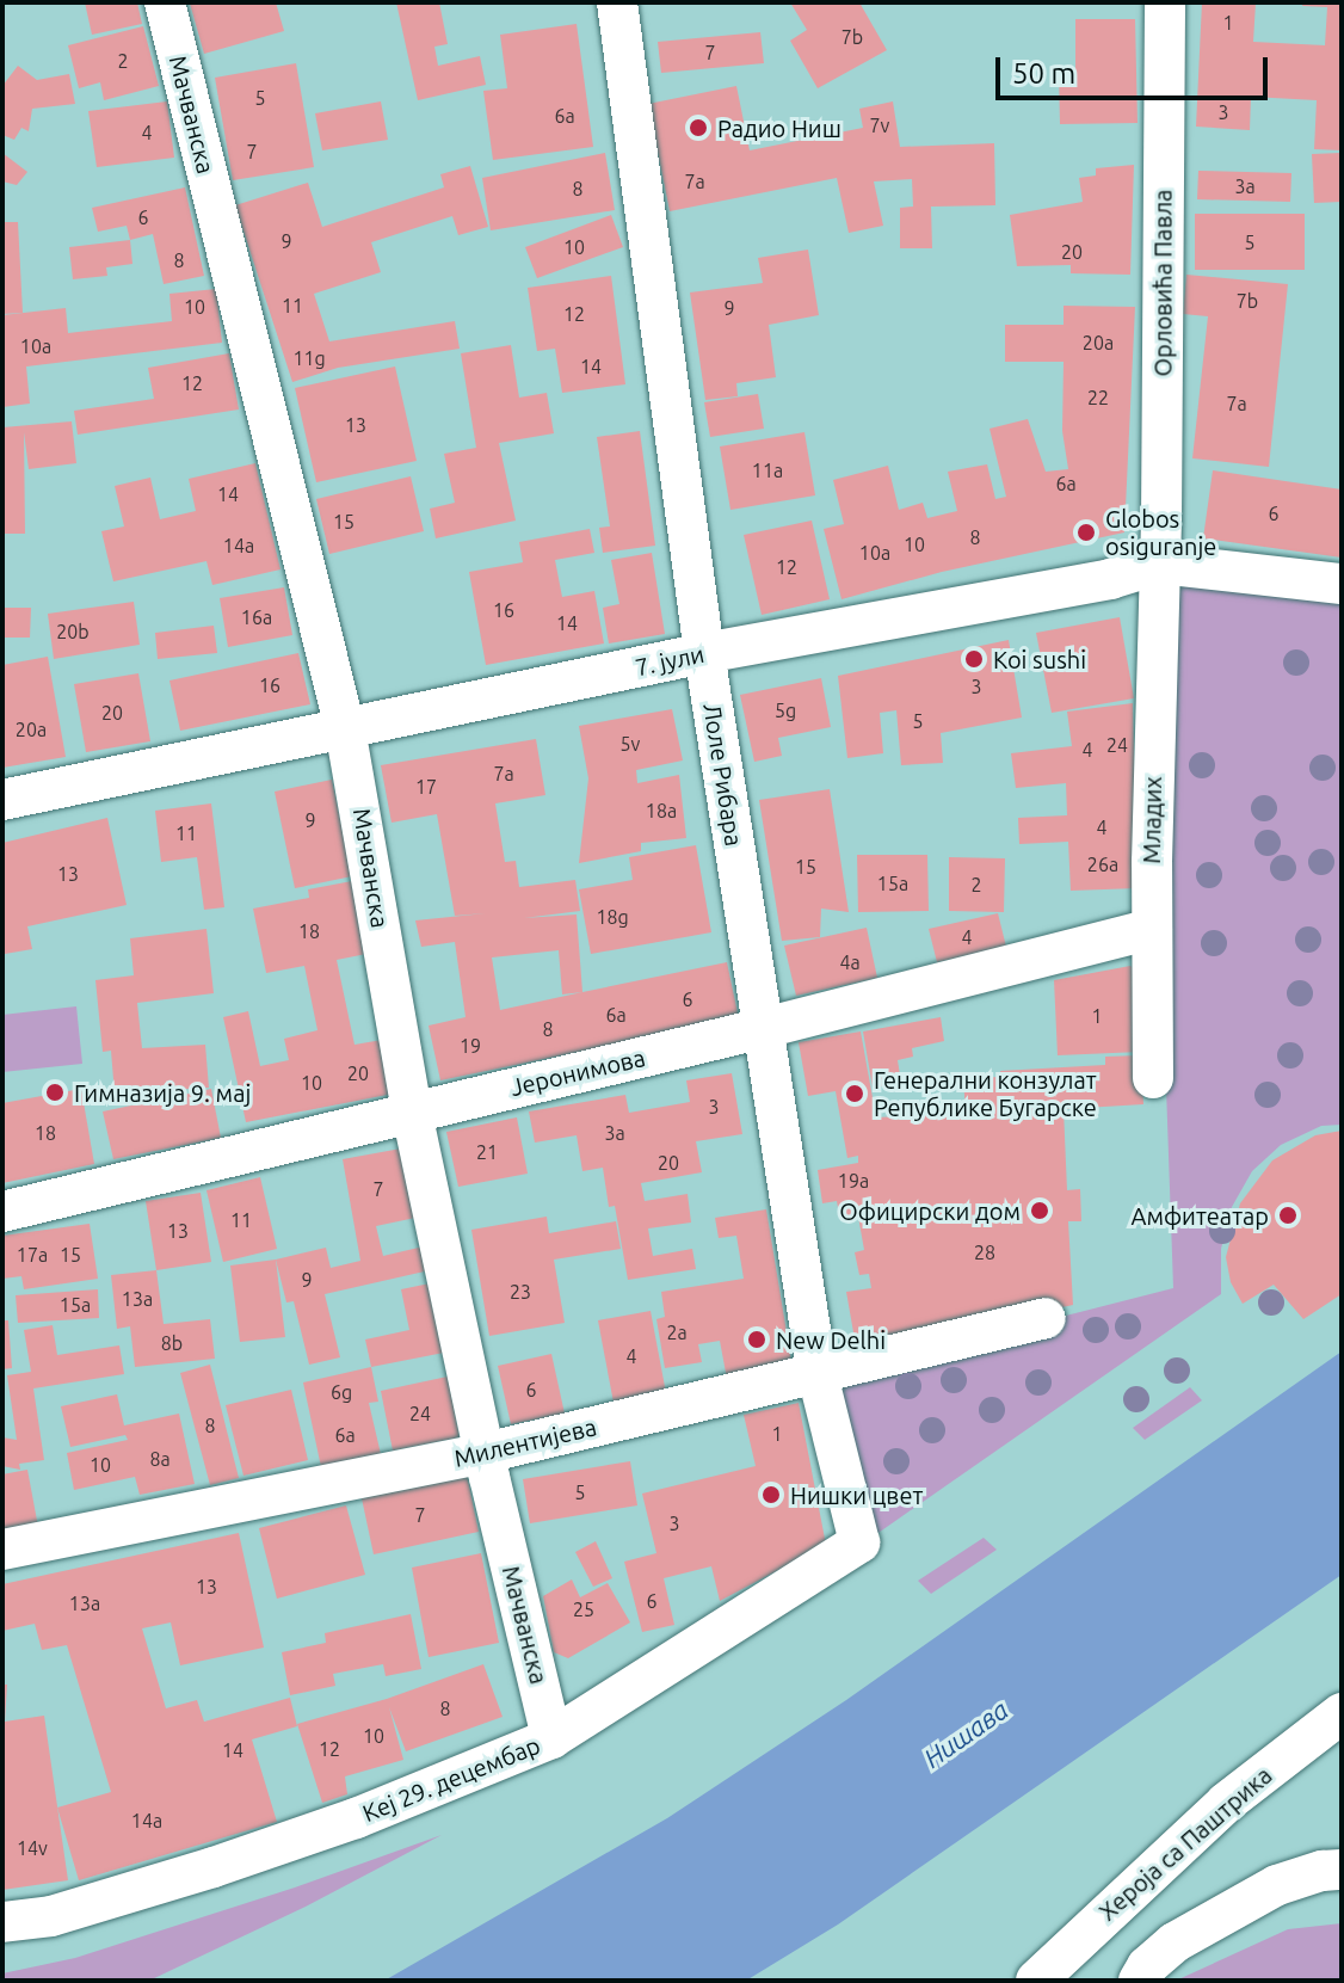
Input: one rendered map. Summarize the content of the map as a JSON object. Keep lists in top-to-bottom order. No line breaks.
{"streets":{"street":["Мачванска","Орловића Павла","7. јули","Лоле Рибара","Младих","Јеронимова","Милентијева","Кеј 29. децембар","Хероја са Паштрика"]},"crossings":[["Мачванска","7. јули"],["Мачванска","Јеронимова"],["Мачванска","Милентијева"],["Мачванска","Кеј 29. децембар"],["Орловића Павла","7. јули"],["Орловића Павла","Младих"],["7. јули","Лоле Рибара"],["7. јули","Младих"],["Лоле Рибара","Јеронимова"],["Лоле Рибара","Милентијева"],["Лоле Рибара","Кеј 29. децембар"],["Младих","Јеронимова"]],"water":["Нишава"],"places":["Радио Ниш","Globos osiguranje","Koi sushi","Гимназија 9. мај","Генерални конзулат Републике Бугарске","Официрски дом","Амфитеатар","New Delhi","Нишки цвет"],"house_numbers":["1","7b","7","2","5","3","6a","7v","4","7","7a","3a","8","6","9","5","10","20","8","7b","11","10","9","12","20a","10a","11g","14","12","22","7a","13","11a","6a","14","6","15","8","10","14a","10a","12","16","16a","14","20b","16","3","5g","20","5","20a","5v","24","4","7a","17","18a","9","4","11","26a","15","13","15a","2","18g","18","4","4a","6","6a","1","8","19","20","10","3","18","3a","21","20","19a","7","11","13","28","17a","15","9","23","13a","15a","2a","8b","4","6","6g","24","8","1","6a","8a","10","5","7","3","13","6","13a","25","8","10","12","14","14a","14v"],"scale_bar":"50 m"}
